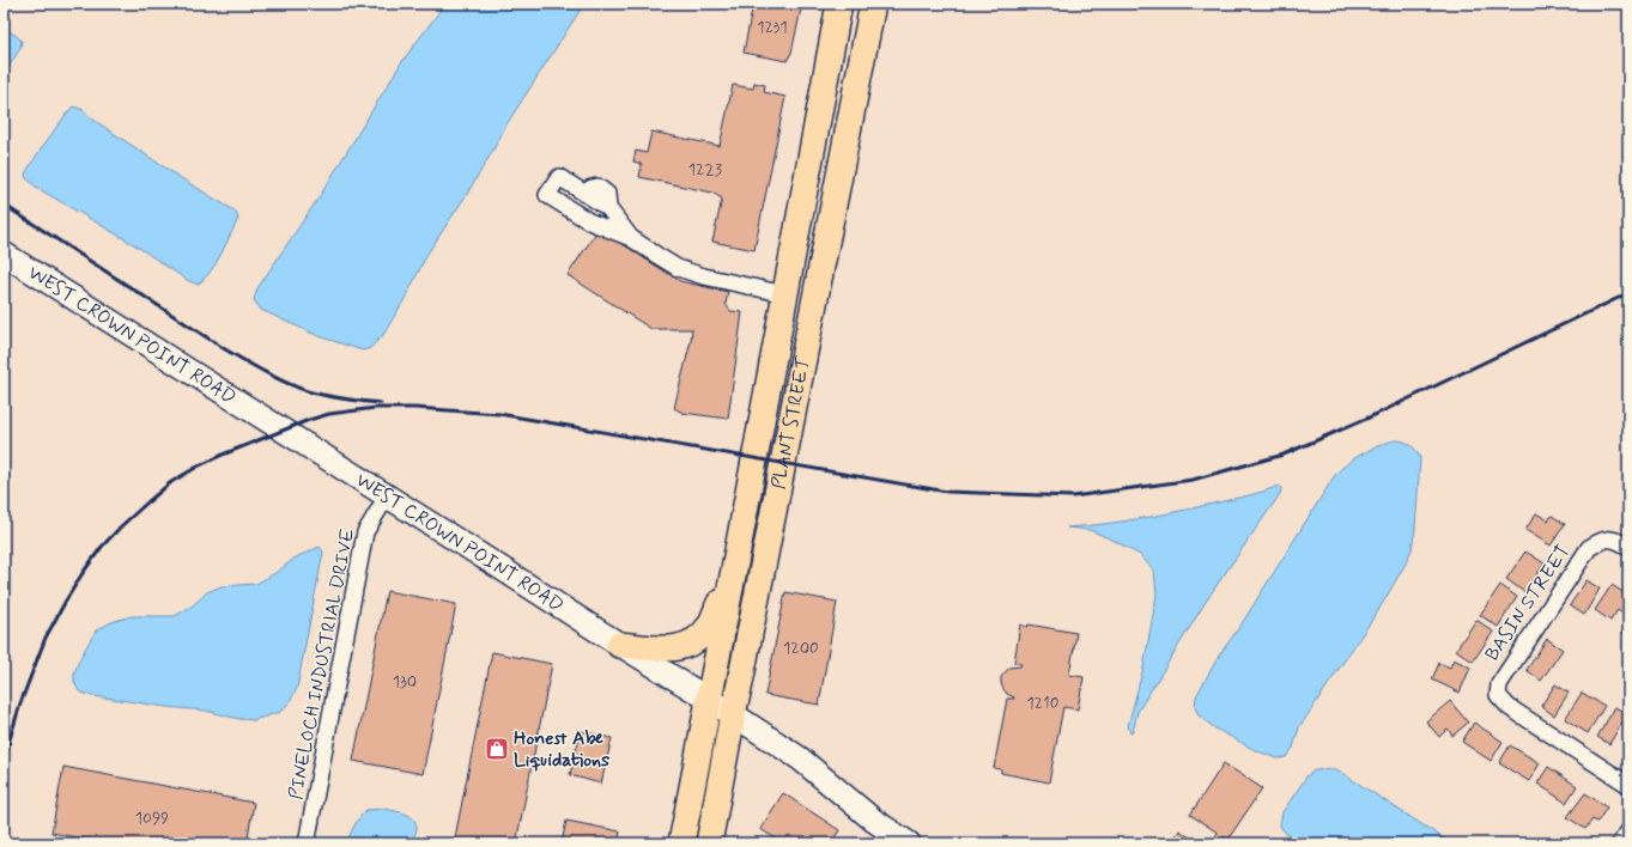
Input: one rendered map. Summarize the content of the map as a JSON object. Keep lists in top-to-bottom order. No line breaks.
{"streets":{"main road":["PLANT STREET"],"street":["WEST CROWN POINT ROAD","BASIN STREET","PINELOCH INDUSTRIAL DRIVE"]},"crossings":[["WEST CROWN POINT ROAD","PLANT STREET"],["WEST CROWN POINT ROAD","PINELOCH INDUSTRIAL DRIVE"]],"places":{"shop":["Honest Abe Liquidations"]},"house_numbers":["1231","1223","1200","130","1210","1099"]}
